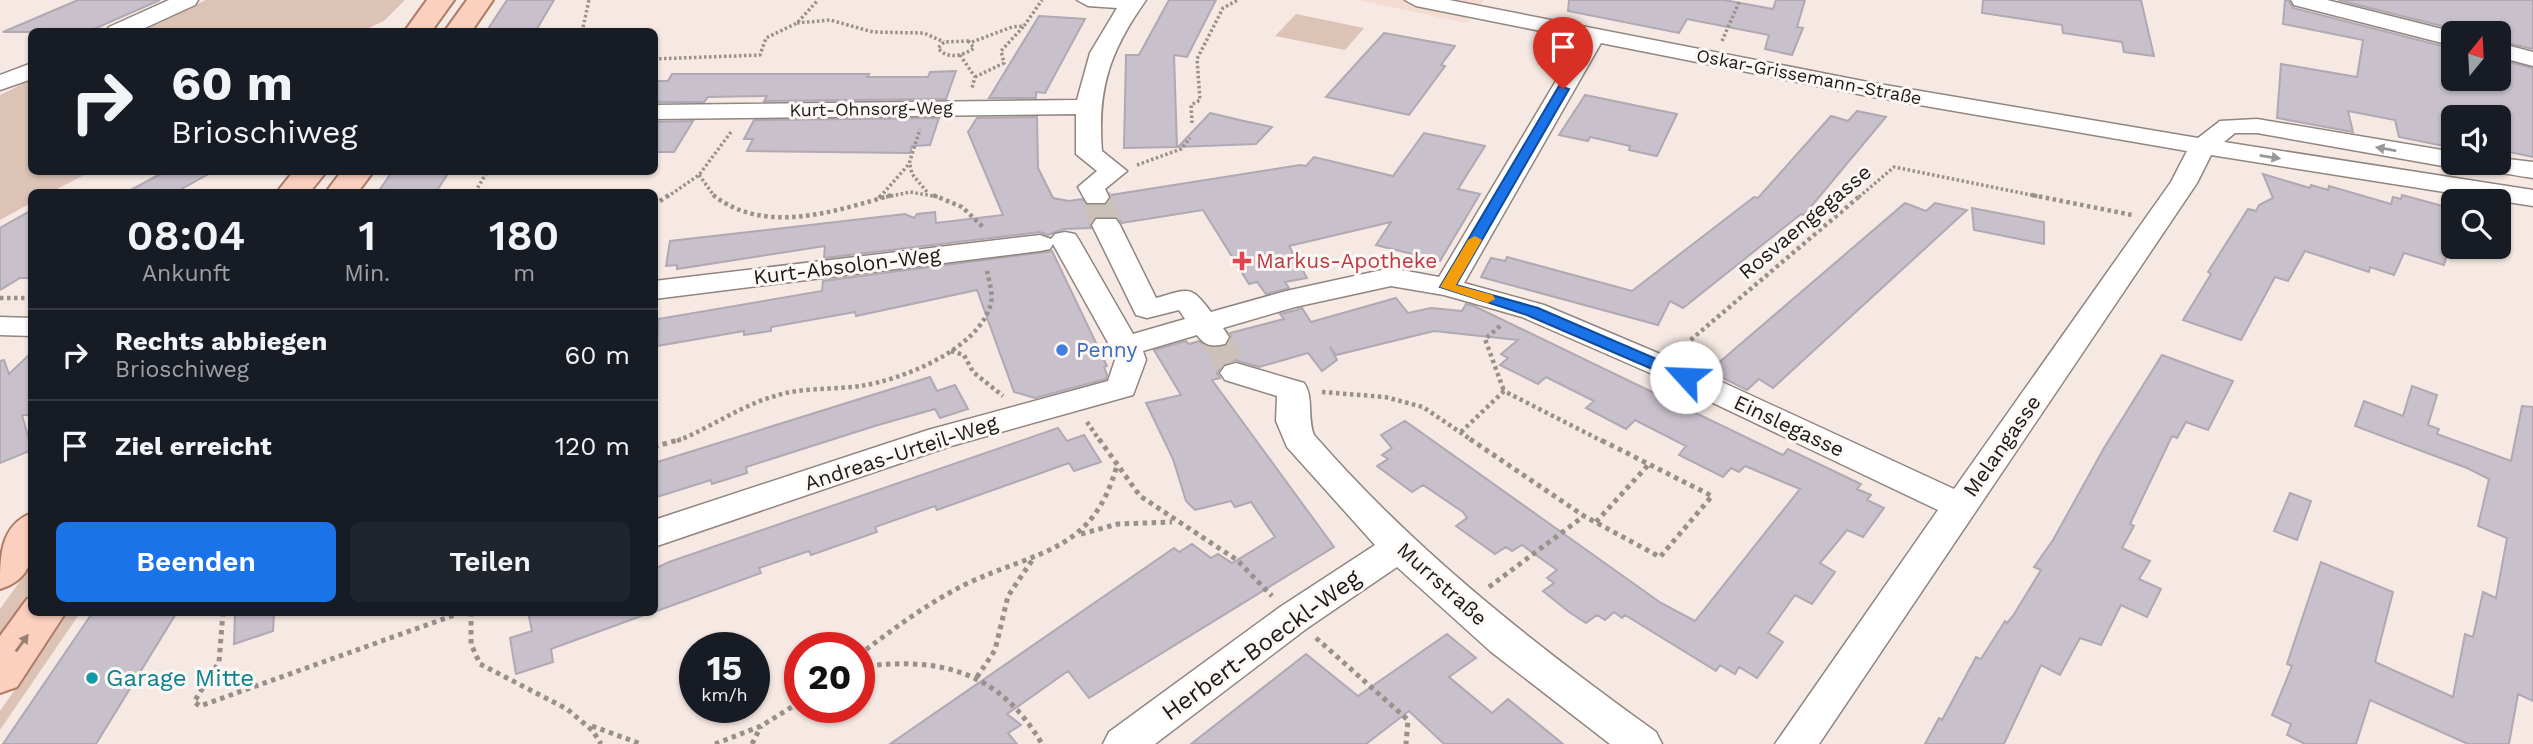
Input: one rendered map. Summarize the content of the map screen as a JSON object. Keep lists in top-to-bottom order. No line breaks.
{"streets":{"street":["Oskar-Grissemann-Straße","Kurt-Ohnsorg-Weg","Kurt-Absolon-Weg","Einslegasse","Melangasse","Andreas-Urteil-Weg","Murrstraße","Herbert-Boeckl-Weg"],"path":["Rosvaengegasse"]},"crossings":[["Oskar-Grissemann-Straße","Melangasse"],["Rosvaengegasse","Einslegasse"],["Rosvaengegasse","Melangasse"],["Kurt-Absolon-Weg","Einslegasse"],["Einslegasse","Melangasse"],["Einslegasse","Andreas-Urteil-Weg"],["Murrstraße","Herbert-Boeckl-Weg"]],"places":{"health":["Markus-Apotheke"],"other":["Penny","Garage Mitte"]},"north":"top","page":{"turn":["60 m","Brioschiweg"],"eta":["08:04","Ankunft","1","Min.","180","m"],"list":[{"name":"Rechts abbiegen","note":"Brioschiweg","value":"60 m"},{"name":"Ziel erreicht","value":"120 m"}],"buttons":["Beenden","Teilen"],"speed":"15 km/h","limit":"20"}}
